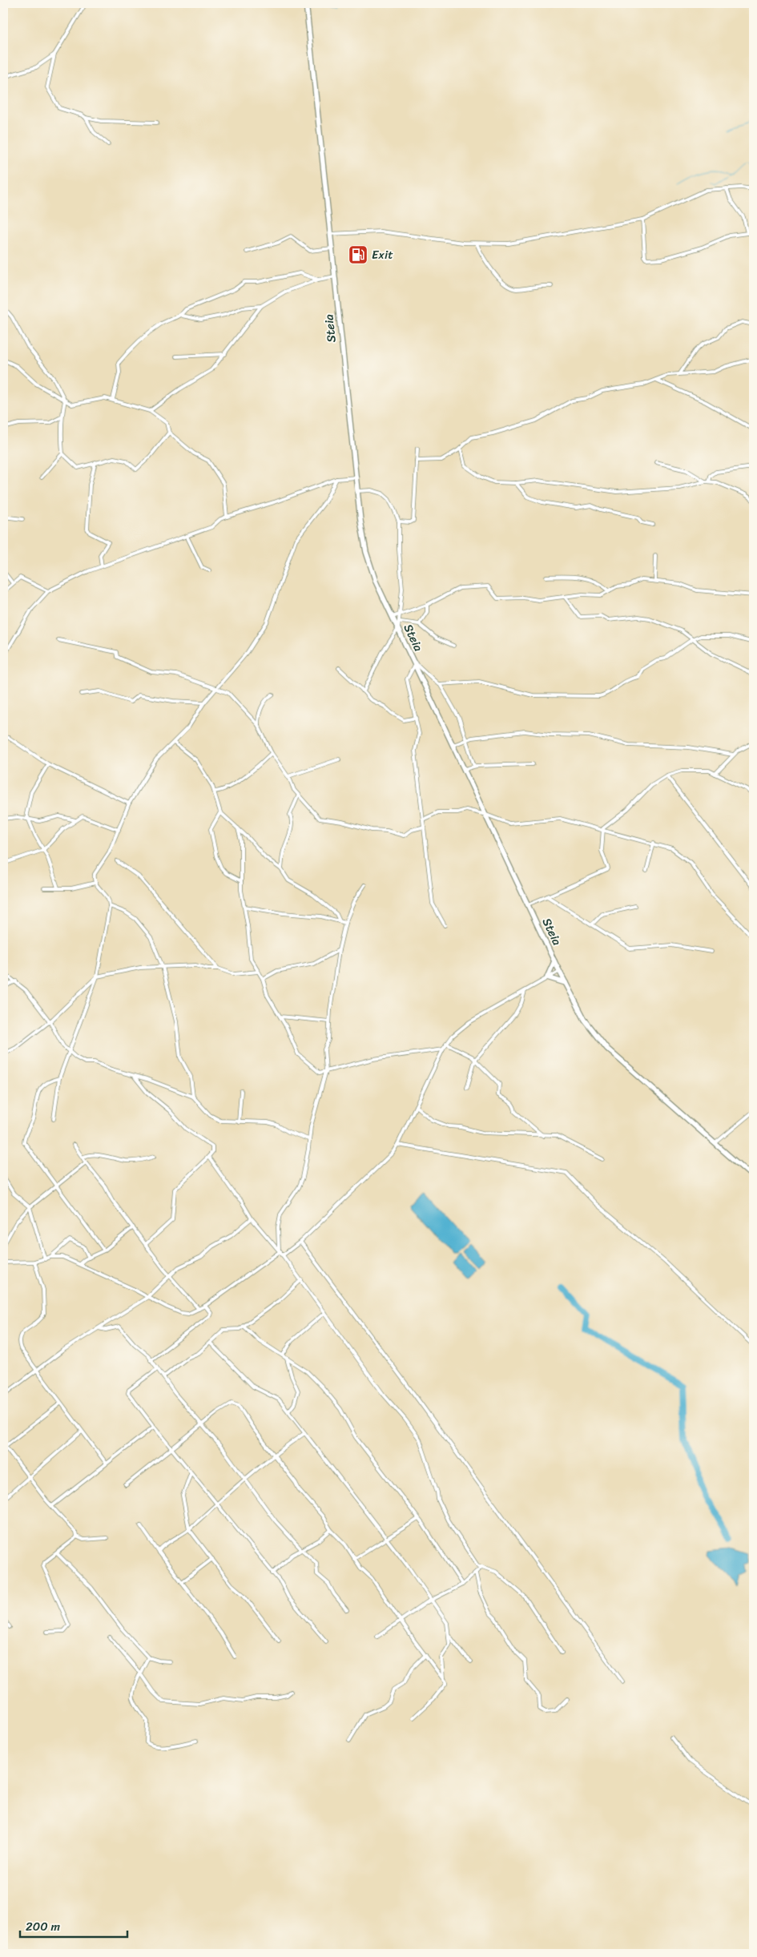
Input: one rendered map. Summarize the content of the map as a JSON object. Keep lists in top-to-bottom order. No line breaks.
{"streets":{"main road":["Steia"]},"places":{"fuel station":["Exit"]},"scale_bar":"200 m"}
